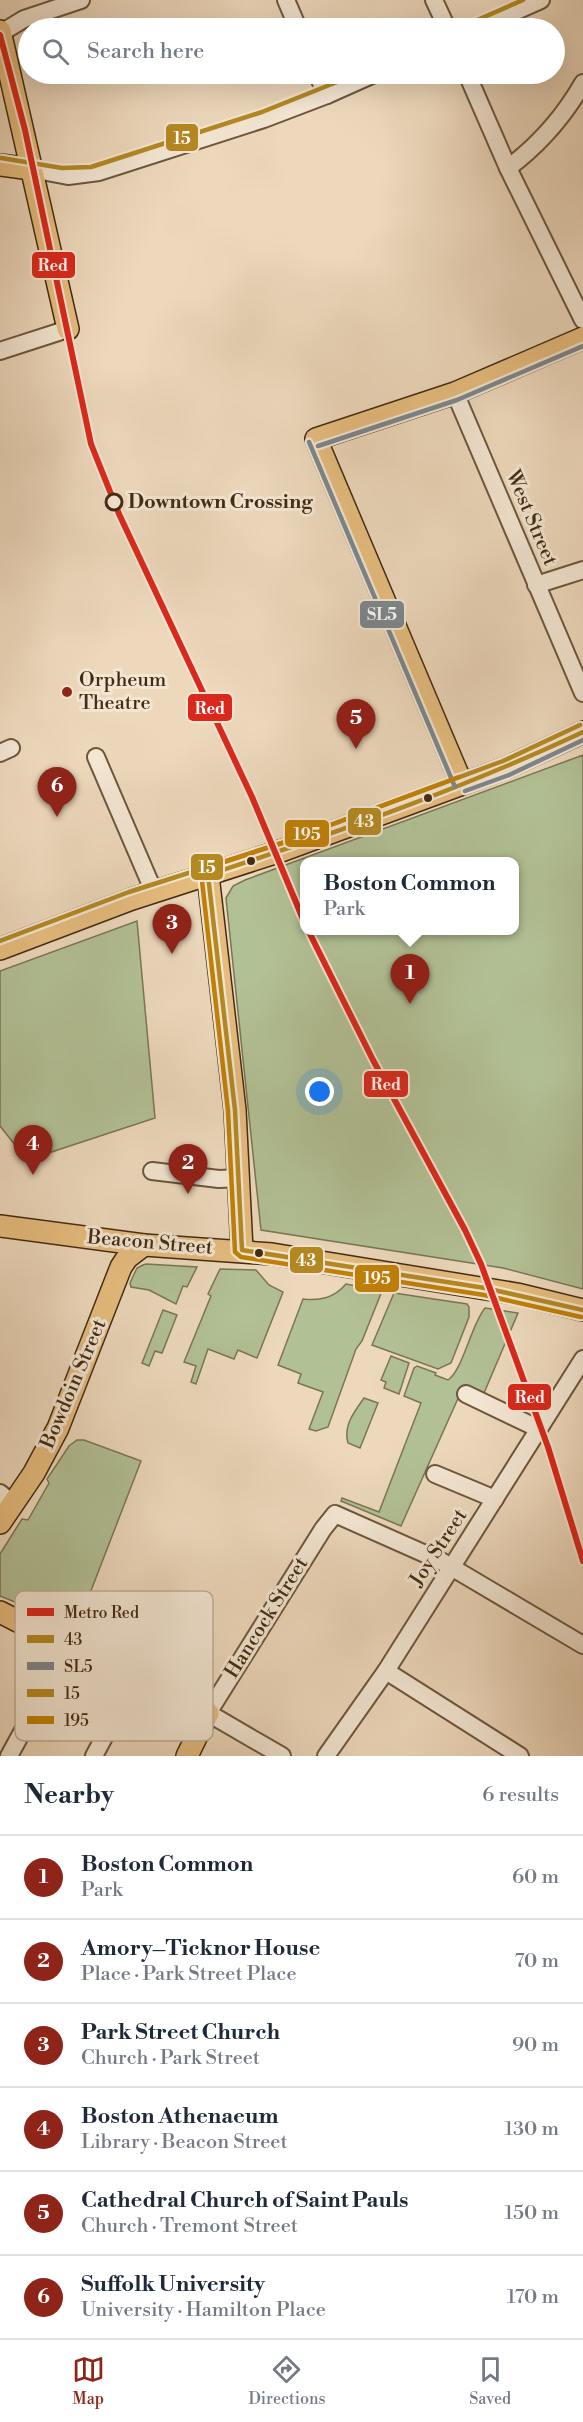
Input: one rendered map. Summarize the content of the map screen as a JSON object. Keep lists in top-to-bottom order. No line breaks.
{"streets":{"main road":["Beacon Street","Bowdoin Street","Hancock Street"],"street":["West Street","Joy Street"]},"crossings":[["Beacon Street","Bowdoin Street"],["Joy Street","Hancock Street"]],"places":["Downtown Crossing","Orpheum Theatre"],"lines":["transit line 15","metro line Red","transit line SL5","transit line 43","transit line 195"],"legend":["Metro Red","43","SL5","15","195"],"page":{"search":"Search here","pins":["5","6","3","1","4","2"],"popup":["Boston Common","Park"],"heading":["Nearby","6 results"],"list":[{"mark":"1","name":"Boston Common","note":"Park","value":"60 m"},{"mark":"2","name":"Amory–Ticknor House","note":"Place · Park Street Place","value":"70 m"},{"mark":"3","name":"Park Street Church","note":"Church · Park Street","value":"90 m"},{"mark":"4","name":"Boston Athenaeum","note":"Library · Beacon Street","value":"130 m"},{"mark":"5","name":"Cathedral Church of Saint Pauls","note":"Church · Tremont Street","value":"150 m"},{"mark":"6","name":"Suffolk University","note":"University · Hamilton Place","value":"170 m"}],"nav":["Map","Directions","Saved"]}}
